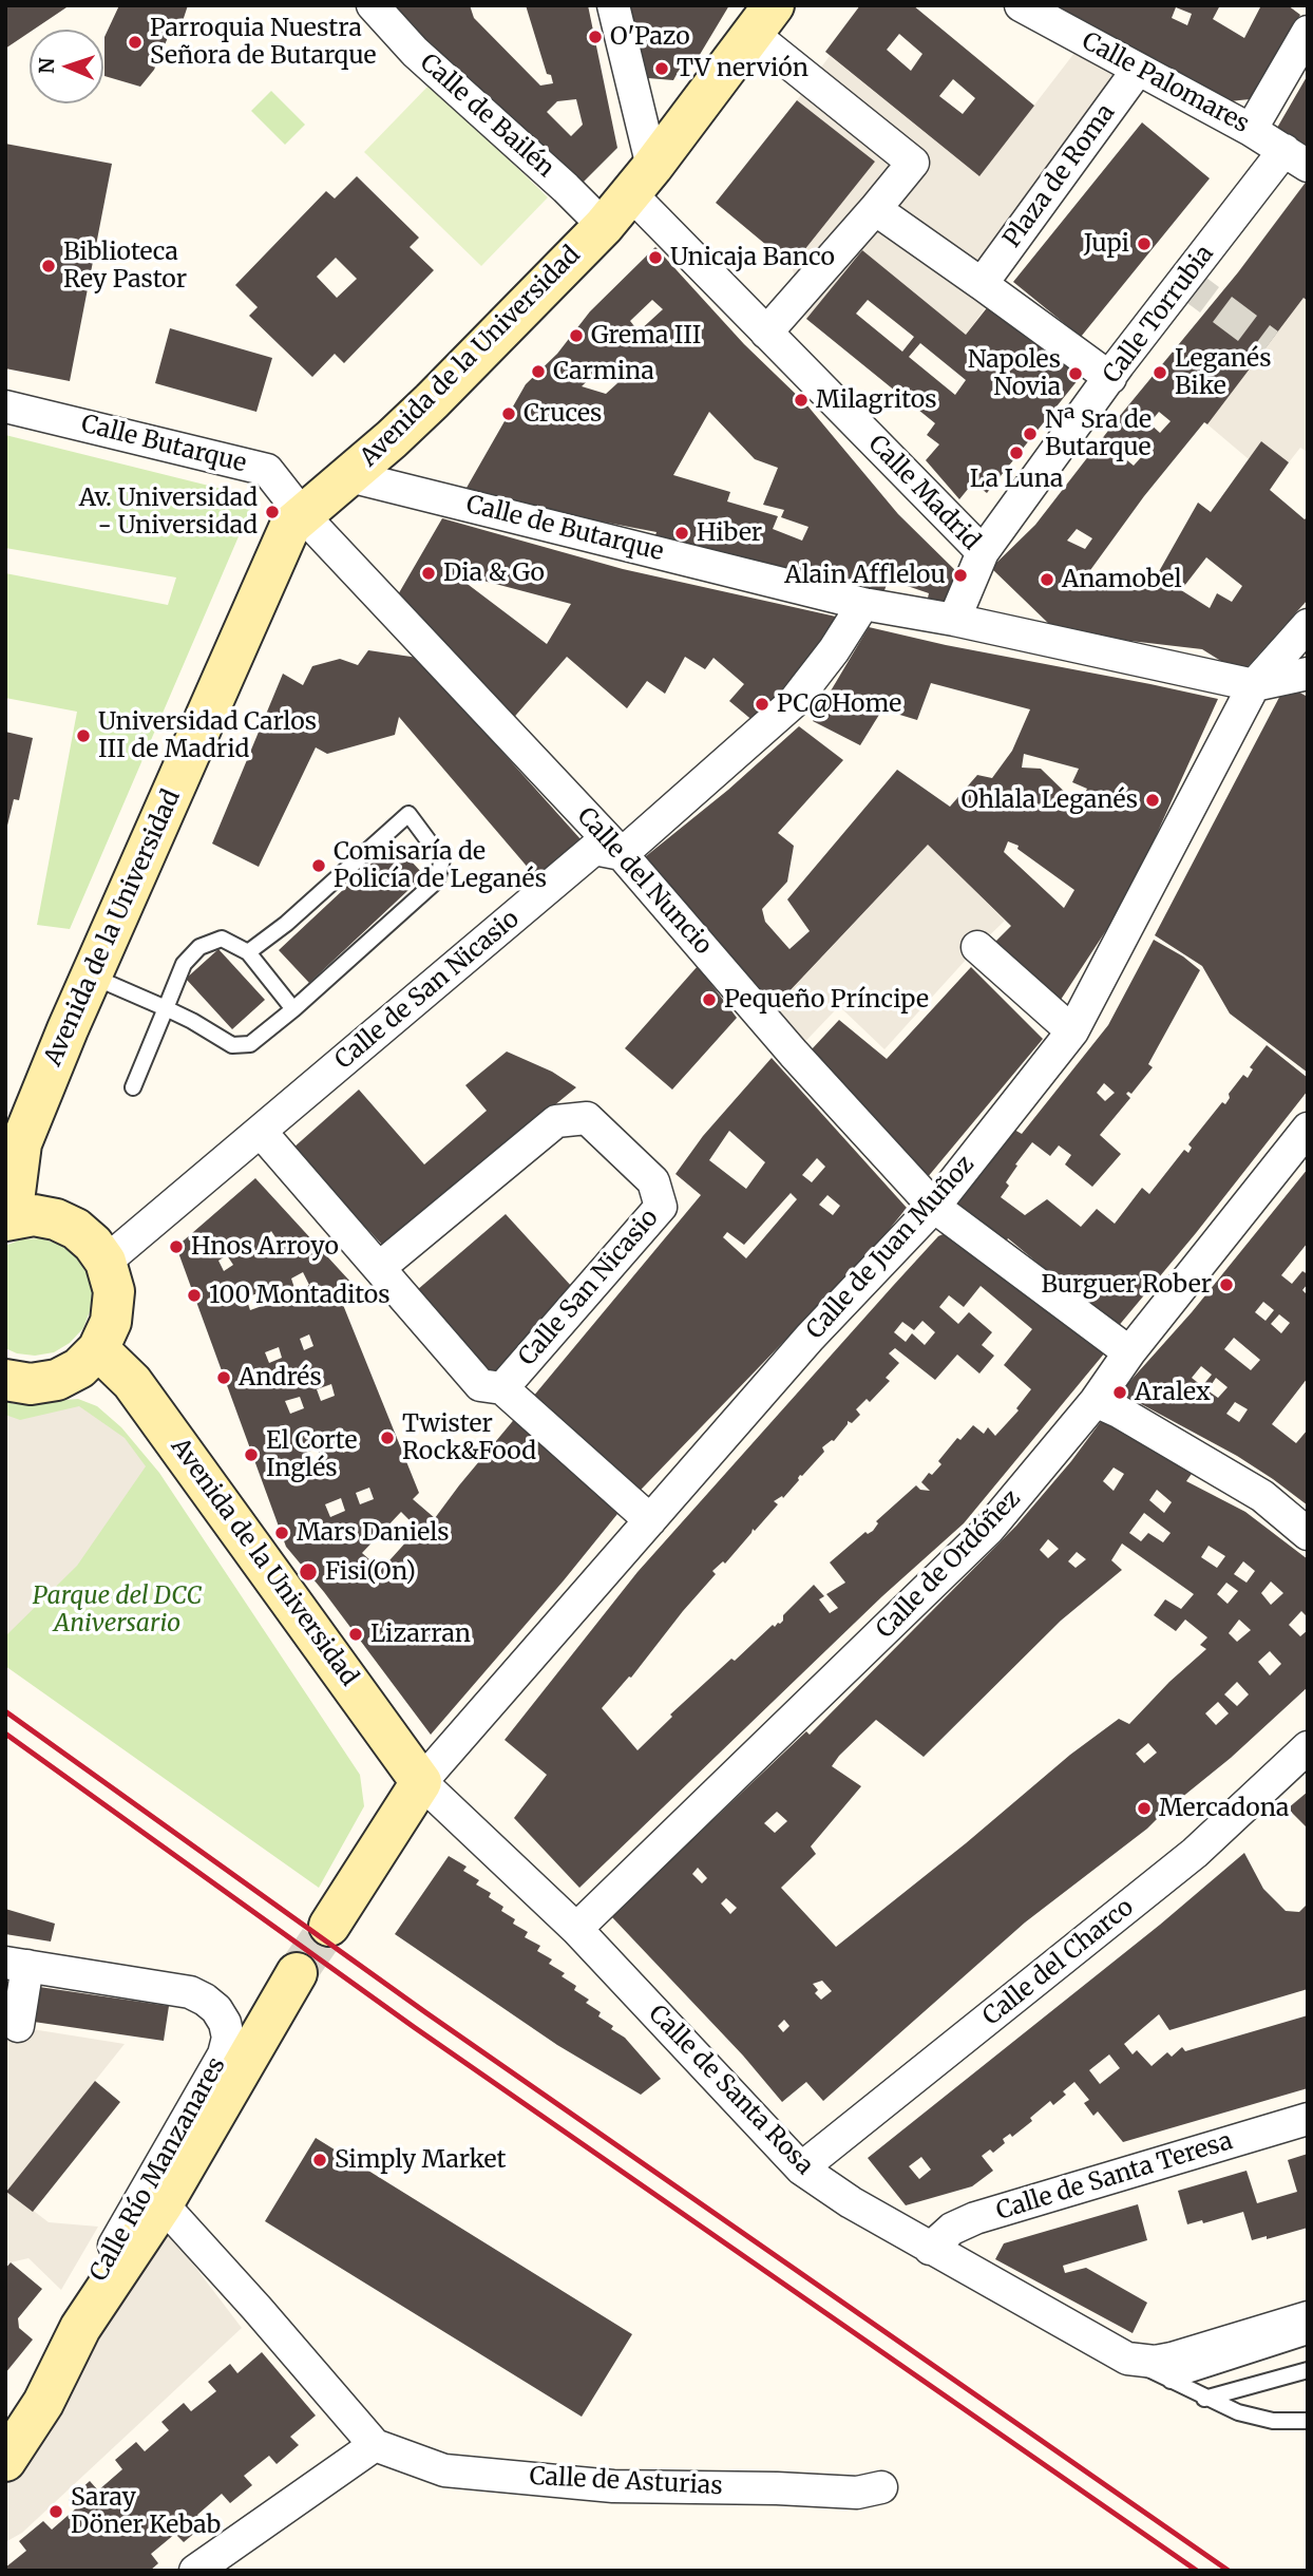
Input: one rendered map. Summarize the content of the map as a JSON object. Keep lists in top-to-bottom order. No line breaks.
{"streets":{"main road":["Avenida de la Universidad"],"street":["Calle Palomares","Calle de Bailén","Plaza de Roma","Calle Torrubia","Calle Butarque","Calle Madrid","Calle de Butarque","Calle del Nuncio","Calle de San Nicasio","Calle de Juan Muñoz","Calle San Nicasio","Calle de Ordóñez","Calle del Charco","Calle de Santa Rosa","Calle Río Manzanares","Calle de Santa Teresa","Calle de Asturias"]},"crossings":[["Calle Palomares","Plaza de Roma"],["Calle Palomares","Calle Torrubia"],["Calle de Bailén","Avenida de la Universidad"],["Calle Torrubia","Calle Madrid"],["Avenida de la Universidad","Calle Butarque"],["Avenida de la Universidad","Calle Madrid"],["Avenida de la Universidad","Calle de Butarque"],["Avenida de la Universidad","Calle del Nuncio"],["Avenida de la Universidad","Calle de Juan Muñoz"],["Avenida de la Universidad","Calle de Santa Rosa"],["Calle Butarque","Calle del Nuncio"],["Calle Madrid","Calle de Butarque"],["Calle del Nuncio","Calle de San Nicasio"],["Calle del Nuncio","Calle de Juan Muñoz"],["Calle del Nuncio","Calle de Ordóñez"],["Calle de San Nicasio","Calle San Nicasio"],["Calle de Juan Muñoz","Calle de Santa Rosa"],["Calle de Ordóñez","Calle de Santa Rosa"],["Calle del Charco","Calle de Santa Rosa"],["Calle de Santa Rosa","Calle de Santa Teresa"]],"parks":["Parque del DCC Aniversario"],"places":["O'Pazo","Parroquia Nuestra Señora de Butarque","TV nervión","Jupi","Unicaja Banco","Biblioteca Rey Pastor","Grema III","Carmina","Leganés Bike","Napoles Novia","Milagritos","Cruces","Nª Sra de Butarque","La Luna","Av. Universidad - Universidad","Hiber","Dia & Go","Alain Afflelou","Anamobel","PC@Home","Universidad Carlos III de Madrid","Ohlala Leganés","Comisaría de Policía de Leganés","Pequeño Príncipe","Hnos Arroyo","Burguer Rober","100 Montaditos","Andrés","Aralex","Twister Rock&Food","El Corte Inglés","Mars Daniels","Fisi(On)","Lizarran","Mercadona","Simply Market","Saray Döner Kebab"],"north":"left"}
